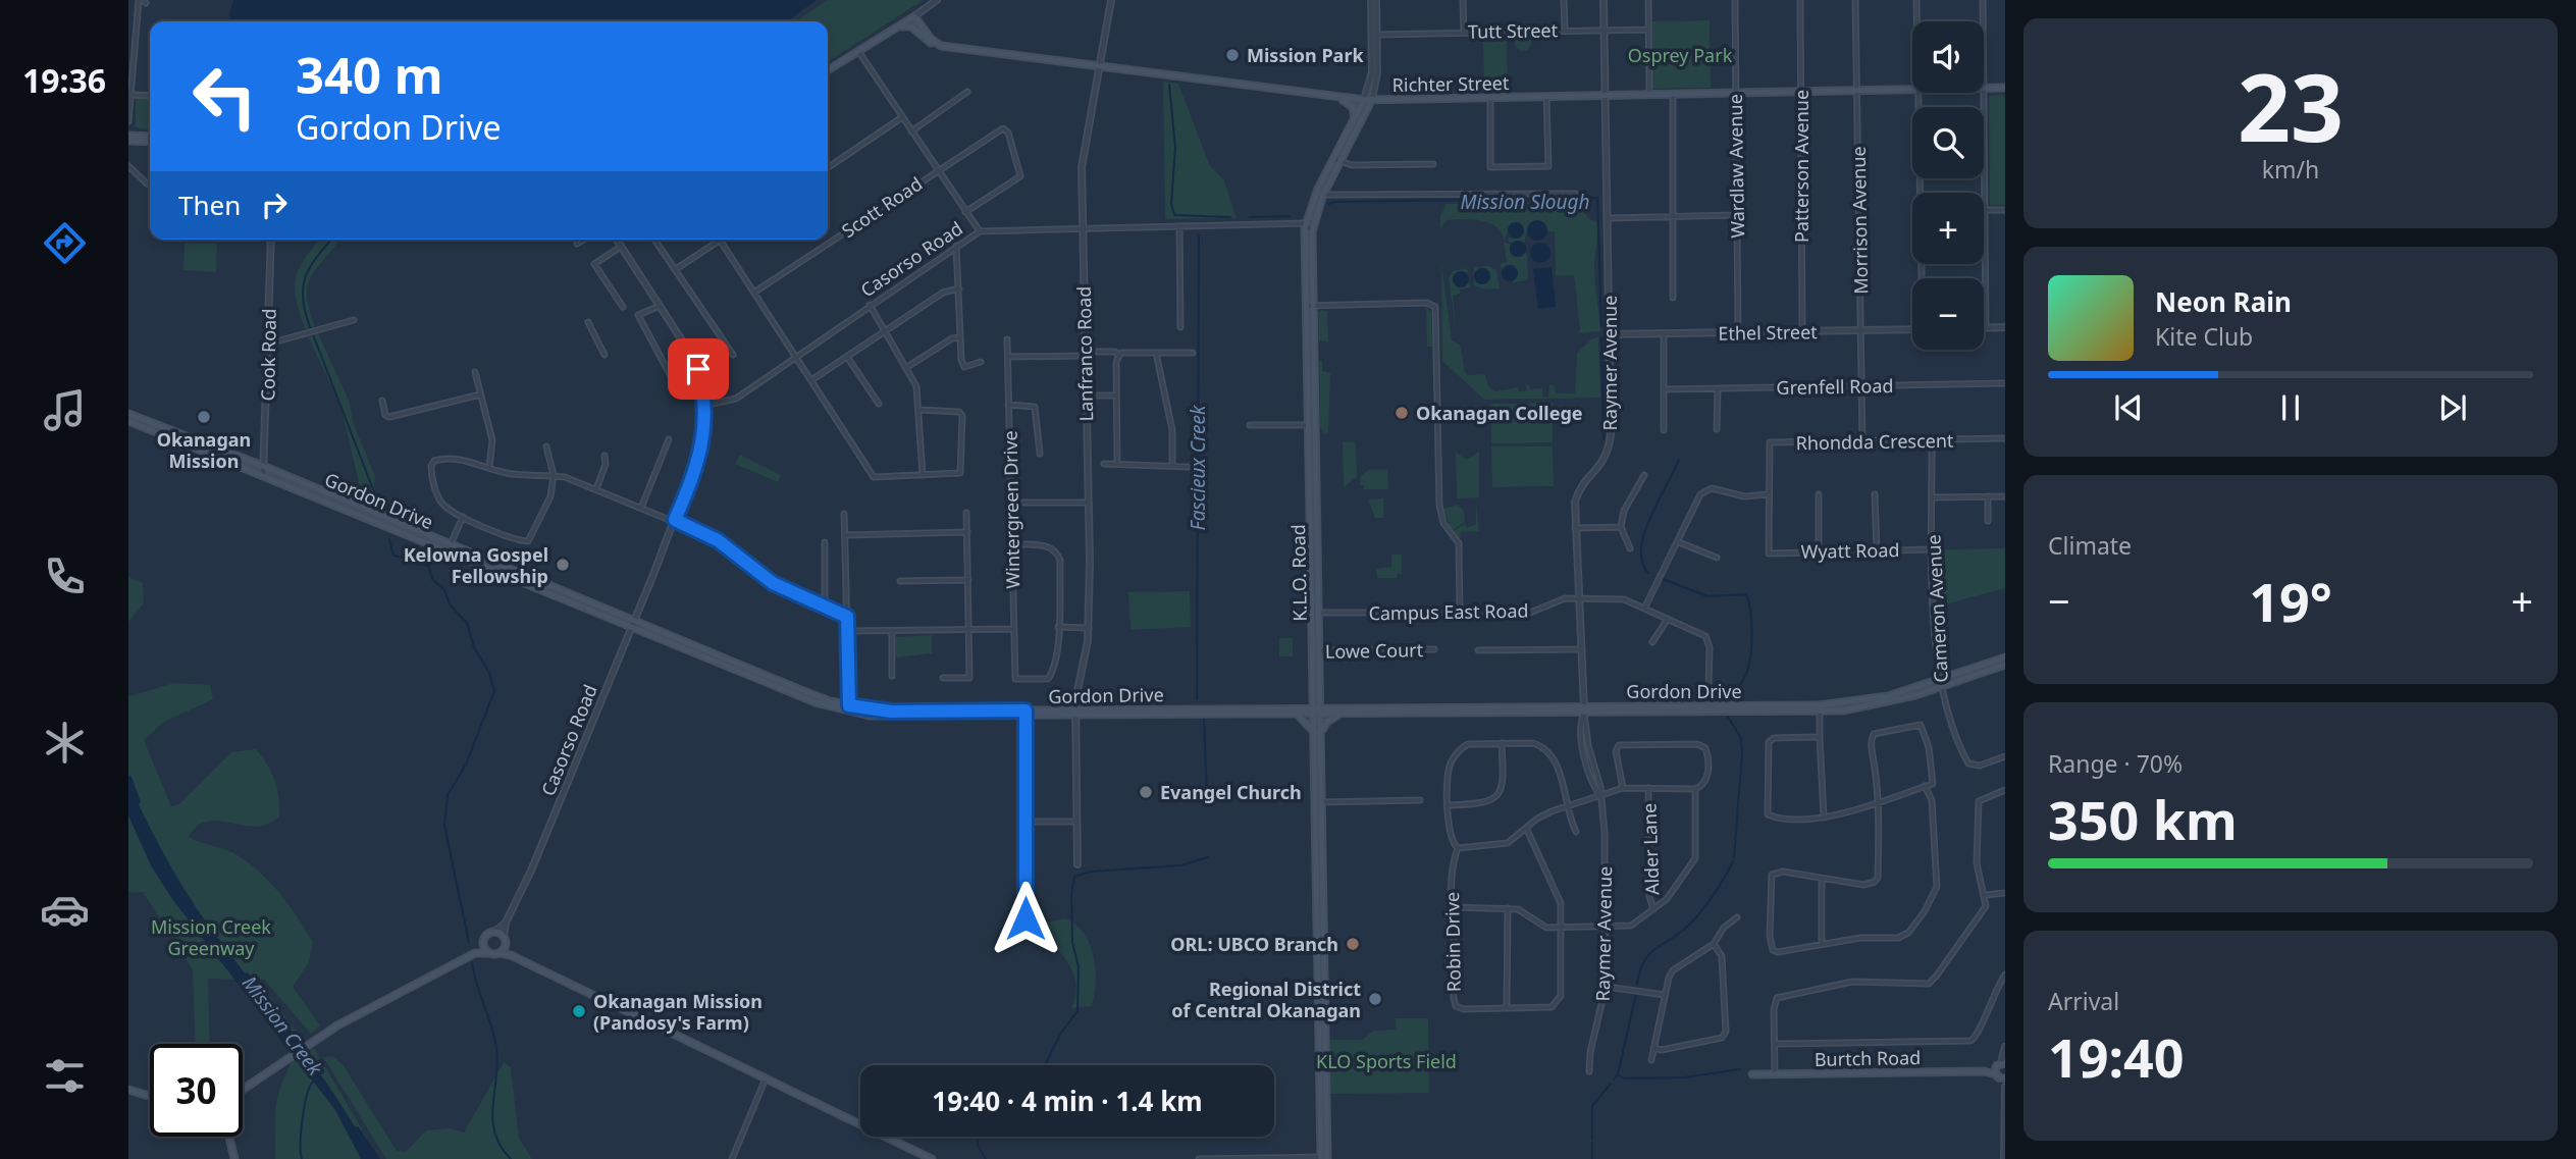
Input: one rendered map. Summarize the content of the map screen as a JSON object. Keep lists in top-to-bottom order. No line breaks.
{"streets":{"main road":["Richter Street","Gordon Drive","K.L.O. Road","Burtch Road"],"street":["Tutt Street","Wardlaw Avenue","Patterson Avenue","Scott Road","Morrison Avenue","Casorso Road","Ethel Street","Lanfranco Road","Cook Road","Raymer Avenue","Grenfell Road","Rhondda Crescent","Wintergreen Drive","Wyatt Road","Cameron Avenue","Campus East Road","Lowe Court","Alder Lane","Robin Drive"]},"crossings":[["Tutt Street","Raymer Avenue"],["Tutt Street","K.L.O. Road"],["Richter Street","Wardlaw Avenue"],["Richter Street","Patterson Avenue"],["Richter Street","Morrison Avenue"],["Richter Street","Lanfranco Road"],["Richter Street","Raymer Avenue"],["Richter Street","K.L.O. Road"],["Wardlaw Avenue","Ethel Street"],["Patterson Avenue","Ethel Street"],["Morrison Avenue","Ethel Street"],["Morrison Avenue","Grenfell Road"],["Morrison Avenue","Rhondda Crescent"],["Casorso Road","Lanfranco Road"],["Casorso Road","Gordon Drive"],["Casorso Road","K.L.O. Road"],["Ethel Street","Raymer Avenue"],["Lanfranco Road","Gordon Drive"],["Cook Road","Gordon Drive"],["Raymer Avenue","Gordon Drive"],["Raymer Avenue","Campus East Road"],["Rhondda Crescent","Wyatt Road"],["Rhondda Crescent","Cameron Avenue"],["Gordon Drive","K.L.O. Road"],["Gordon Drive","Cameron Avenue"],["Wyatt Road","Cameron Avenue"],["K.L.O. Road","Campus East Road"],["K.L.O. Road","Lowe Court"]],"water":["Mission Slough","Fascieux Creek","Mission Creek"],"parks":["Osprey Park","Mission Creek Greenway","KLO Sports Field"],"places":["Mission Park","Okanagan College","Okanagan Mission","Kelowna Gospel Fellowship","Evangel Church","ORL: UBCO Branch","Regional District of Central Okanagan","Okanagan Mission (Pandosy's Farm)"],"page":{"tabs":"19:36","tile":[["23","km/h"],"Climate",["Range · 70%","350 km"],["Arrival","19:40"]],"map_buttons":["+","−"],"turn":["340 m","Gordon Drive"],"then":"Then","song":["Neon Rain","Kite Club"],"heat":["−","19°","+"],"limit":"30","trip":"19:40 · 4 min · 1.4 km"}}
